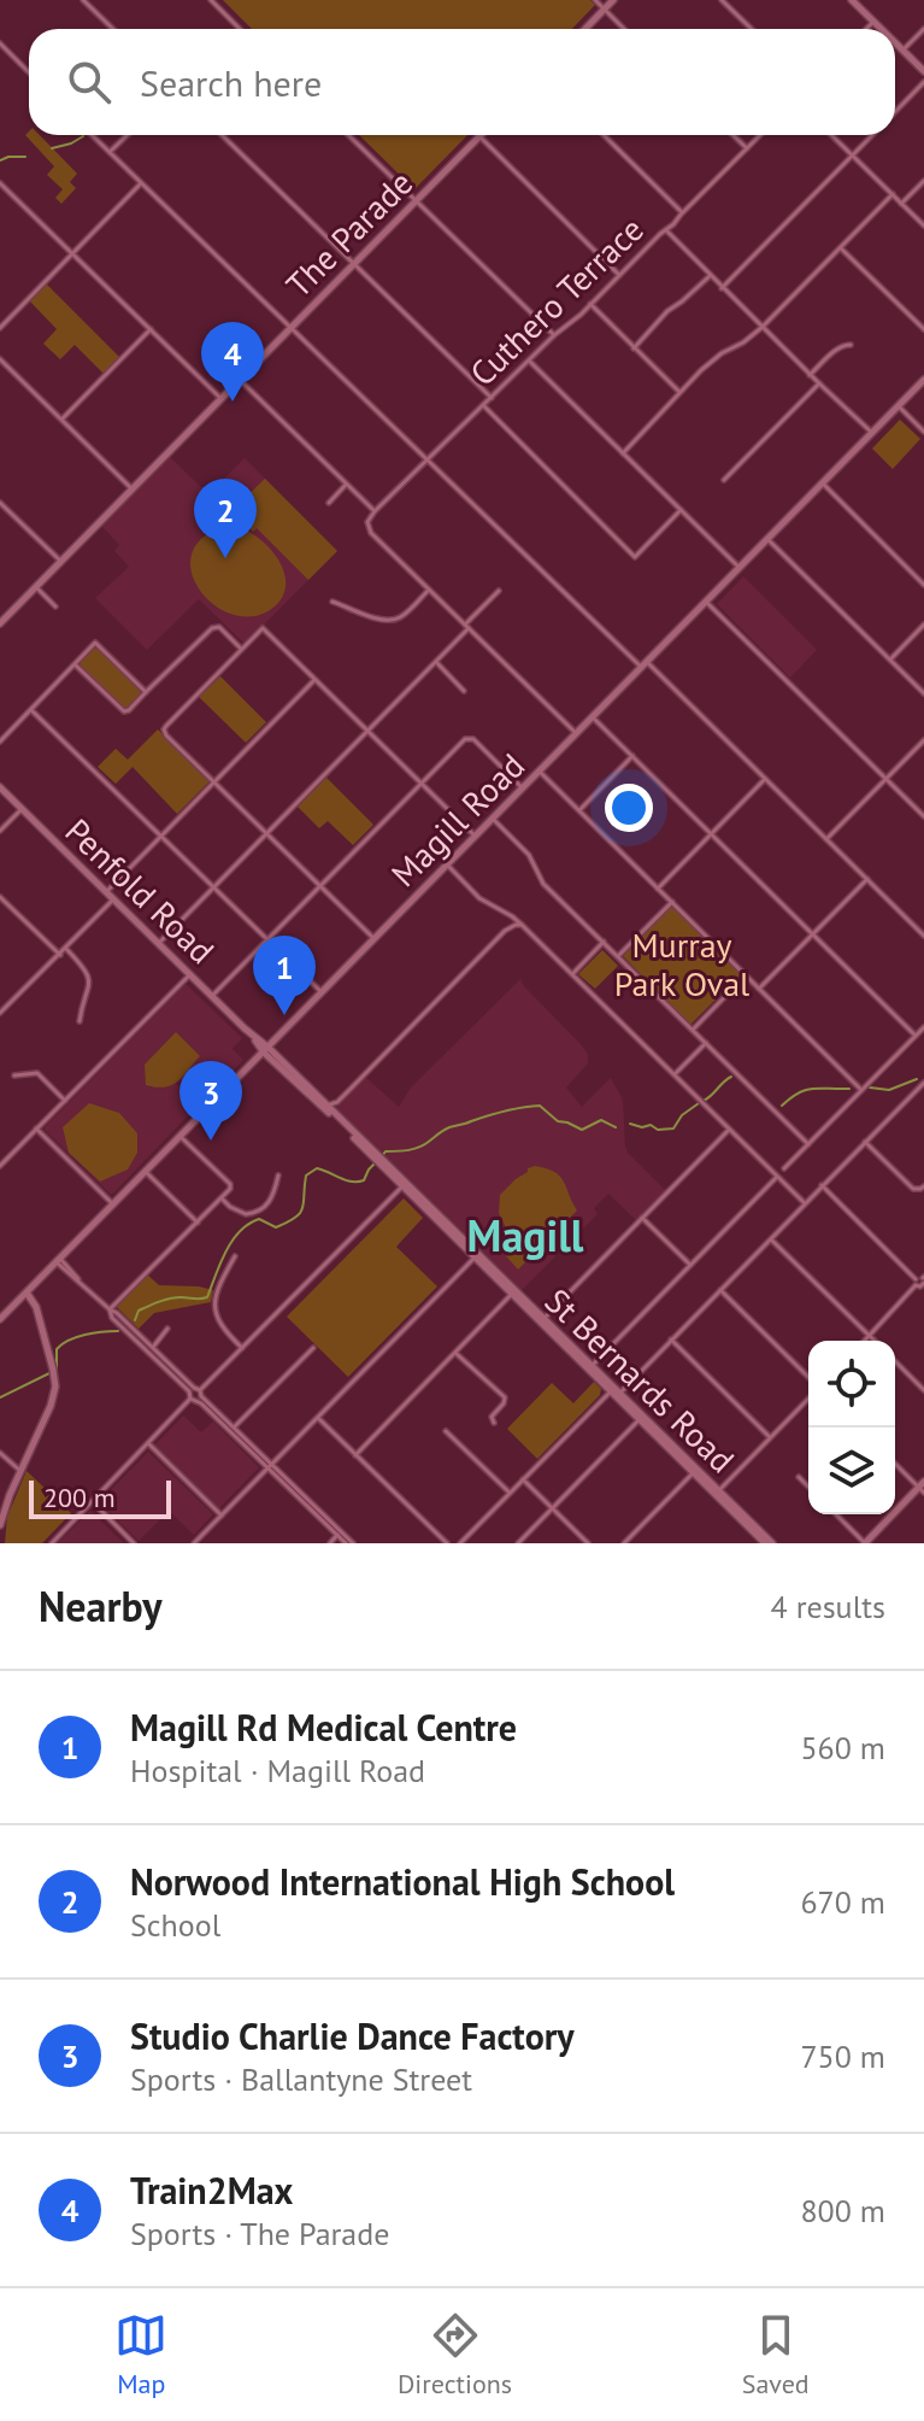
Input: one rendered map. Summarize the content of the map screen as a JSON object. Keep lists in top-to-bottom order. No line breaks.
{"streets":{"main road":["The Parade","Magill Road","Penfold Road","St Bernards Road"],"street":["Cuthero Terrace"]},"crossings":[["Magill Road","Penfold Road"],["Magill Road","St Bernards Road"],["Penfold Road","St Bernards Road"]],"districts":["Magill"],"parks":["Murray Park Oval"],"scale_bar":"200 m","page":{"search":"Search here","pins":["4","2","1","3"],"scale":"200 m","heading":["Nearby","4 results"],"list":[{"mark":"1","name":"Magill Rd Medical Centre","note":"Hospital · Magill Road","value":"560 m"},{"mark":"2","name":"Norwood International High School","note":"School","value":"670 m"},{"mark":"3","name":"Studio Charlie Dance Factory","note":"Sports · Ballantyne Street","value":"750 m"},{"mark":"4","name":"Train2Max","note":"Sports · The Parade","value":"800 m"}],"nav":["Map","Directions","Saved"]}}
